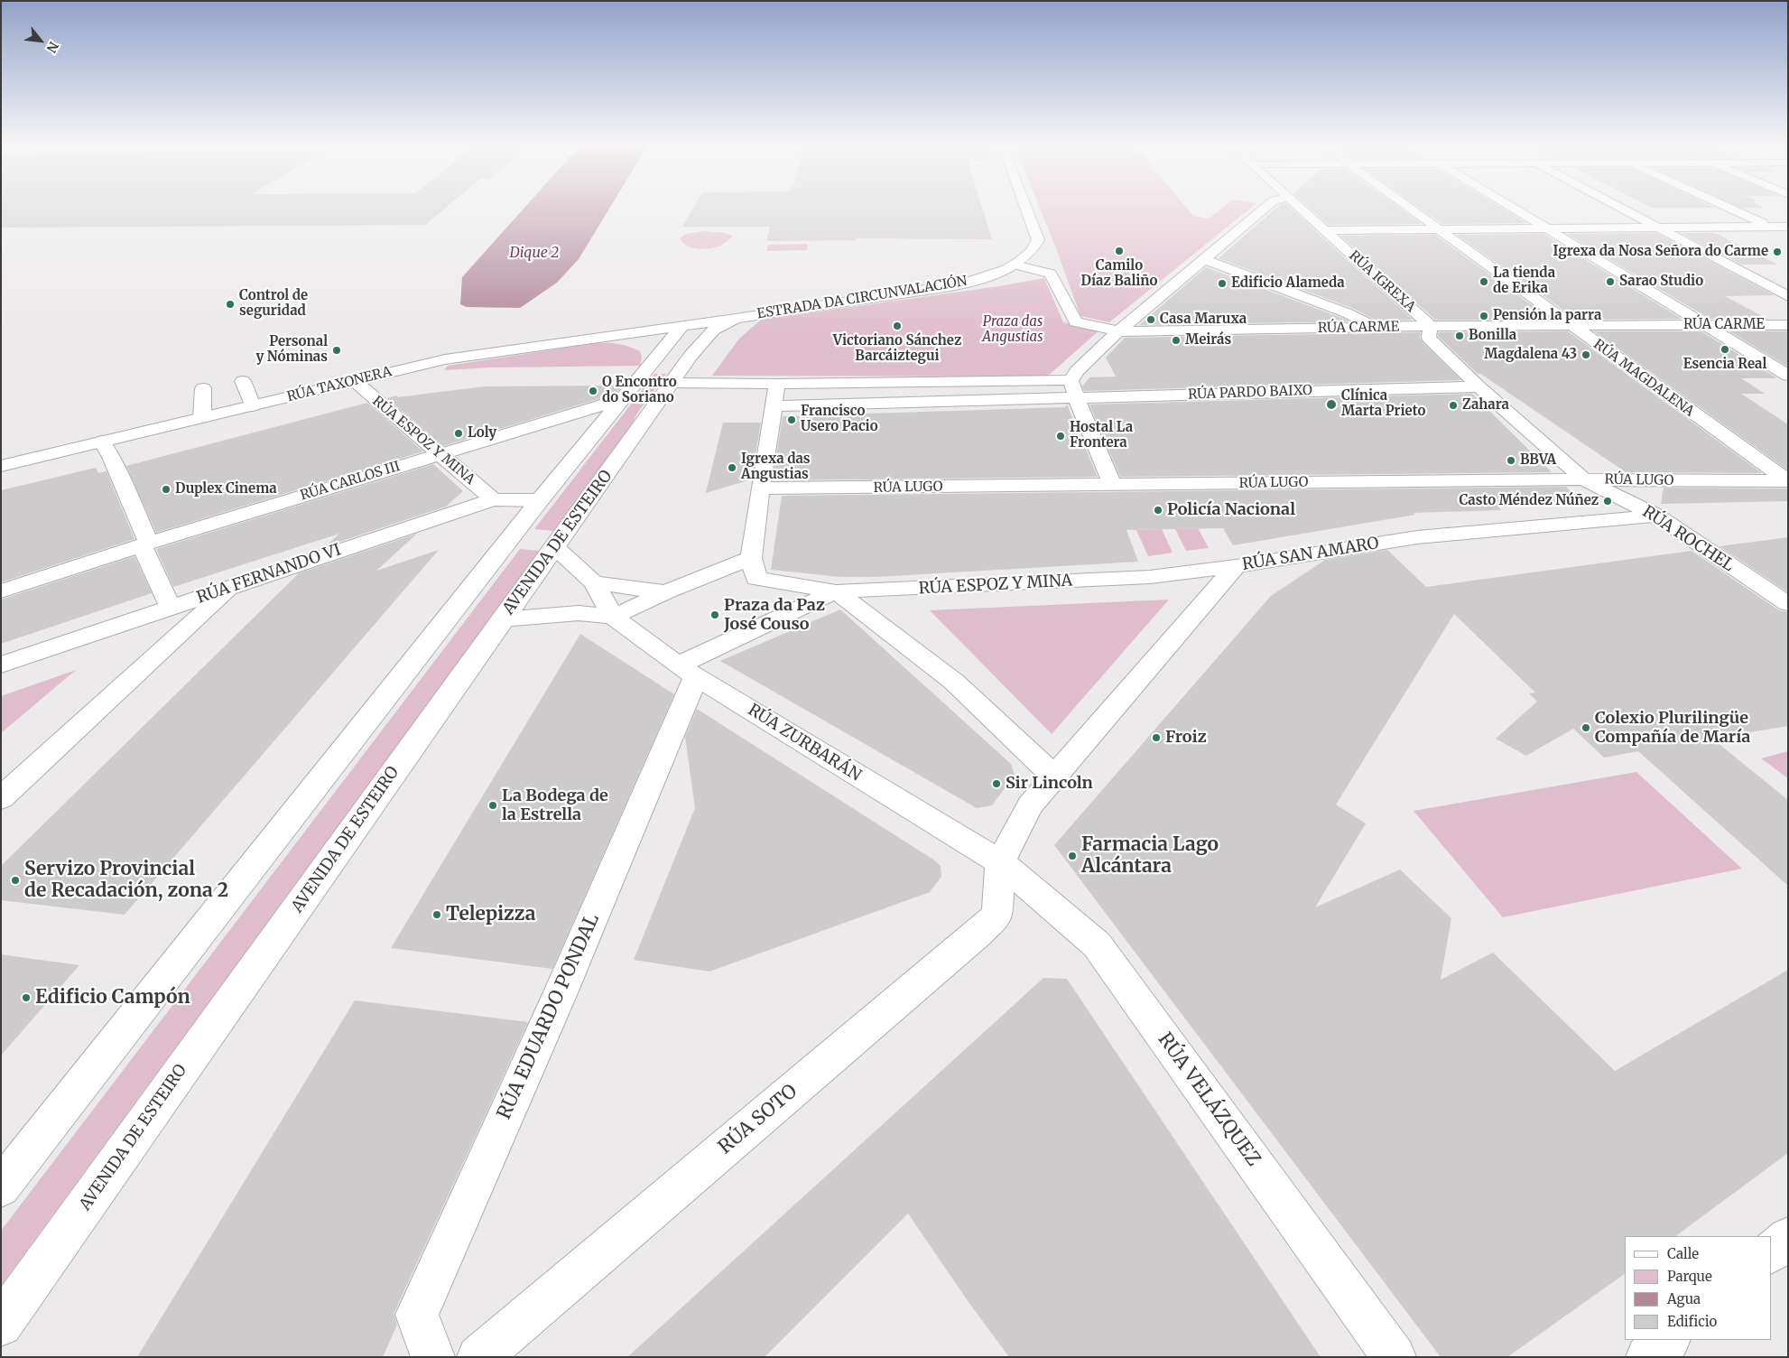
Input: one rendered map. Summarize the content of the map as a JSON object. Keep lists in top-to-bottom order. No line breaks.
{"streets":{"street":["RÚA IGREXA","ESTRADA DA CIRCUNVALACIÓN","RÚA CARME","RÚA MAGDALENA","RÚA TAXONERA","RÚA PARDO BAIXO","RÚA ESPOZ Y MINA","RÚA LUGO","RÚA CARLOS III","RÚA ROCHEL","AVENIDA DE ESTEIRO","RÚA SAN AMARO","RÚA FERNANDO VI","RÚA ZURBARÁN","RÚA EDUARDO PONDAL","RÚA VELÁZQUEZ","RÚA SOTO"]},"crossings":[["RÚA IGREXA","RÚA CARME"],["ESTRADA DA CIRCUNVALACIÓN","RÚA CARME"],["ESTRADA DA CIRCUNVALACIÓN","RÚA TAXONERA"],["ESTRADA DA CIRCUNVALACIÓN","AVENIDA DE ESTEIRO"],["RÚA CARME","RÚA MAGDALENA"],["RÚA MAGDALENA","RÚA LUGO"],["RÚA TAXONERA","RÚA ESPOZ Y MINA"],["RÚA ESPOZ Y MINA","RÚA CARLOS III"],["RÚA ESPOZ Y MINA","RÚA SAN AMARO"],["RÚA ESPOZ Y MINA","RÚA FERNANDO VI"],["RÚA LUGO","RÚA ROCHEL"],["RÚA ROCHEL","RÚA SAN AMARO"],["RÚA SAN AMARO","RÚA ZURBARÁN"],["RÚA SAN AMARO","RÚA VELÁZQUEZ"],["RÚA SAN AMARO","RÚA SOTO"],["RÚA ZURBARÁN","RÚA EDUARDO PONDAL"],["RÚA ZURBARÁN","RÚA VELÁZQUEZ"],["RÚA ZURBARÁN","RÚA SOTO"],["RÚA VELÁZQUEZ","RÚA SOTO"]],"water":["Dique 2"],"parks":["Praza das Angustias"],"places":["Camilo Díaz Baliño","Igrexa da Nosa Señora do Carme","La tienda de Erika","Sarao Studio","Edificio Alameda","Control de seguridad","Pensión la parra","Casa Maruxa","Victoriano Sánchez Barcáiztegui","Bonilla","Meirás","Esencia Real","Personal y Nóminas","Magdalena 43","O Encontro do Soriano","Clínica Marta Prieto","Zahara","Francisco Usero Pacio","Loly","Hostal La Frontera","BBVA","Igrexa das Angustias","Duplex Cinema","Casto Méndez Núñez","Policía Nacional","Praza da Paz José Couso","Colexio Plurilingüe Compañía de María","Froiz","Sir Lincoln","La Bodega de la Estrella","Farmacia Lago Alcántara","Servizo Provincial de Recadación, zona 2","Telepizza","Edificio Campón"],"legend":["Calle","Parque","Agua","Edificio"],"north":"bottom right"}
